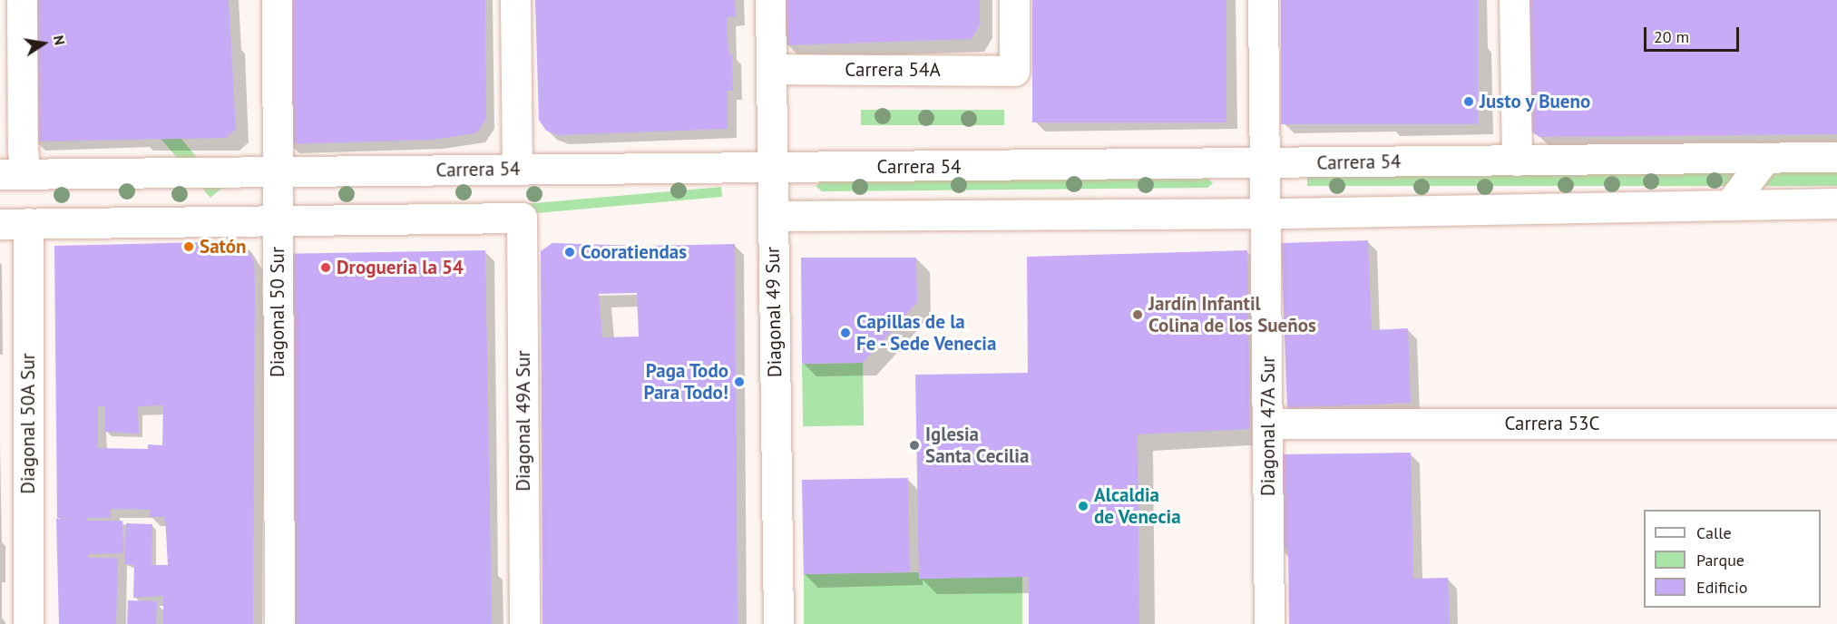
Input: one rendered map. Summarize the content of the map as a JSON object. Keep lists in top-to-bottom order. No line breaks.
{"streets":{"street":["Carrera 54A","Carrera 54","Diagonal 50 Sur","Diagonal 49 Sur","Diagonal 49A Sur","Diagonal 50A Sur","Carrera 53C","Diagonal 47A Sur"]},"crossings":[["Carrera 54A","Diagonal 49 Sur"],["Carrera 54","Diagonal 50 Sur"],["Carrera 54","Diagonal 49 Sur"],["Carrera 54","Diagonal 47A Sur"],["Diagonal 50 Sur","Diagonal 49A Sur"],["Carrera 53C","Diagonal 47A Sur"]],"places":["Justo y Bueno","Satón","Cooratiendas","Drogueria la 54","Jardín Infantil Colina de los Sueños","Capillas de la Fe - Sede Venecia","Paga Todo Para Todo!","Iglesia Santa Cecilia","Alcaldia de Venecia"],"legend":["Calle","Parque","Edificio"],"scale_bar":"20 m","north":"right"}
